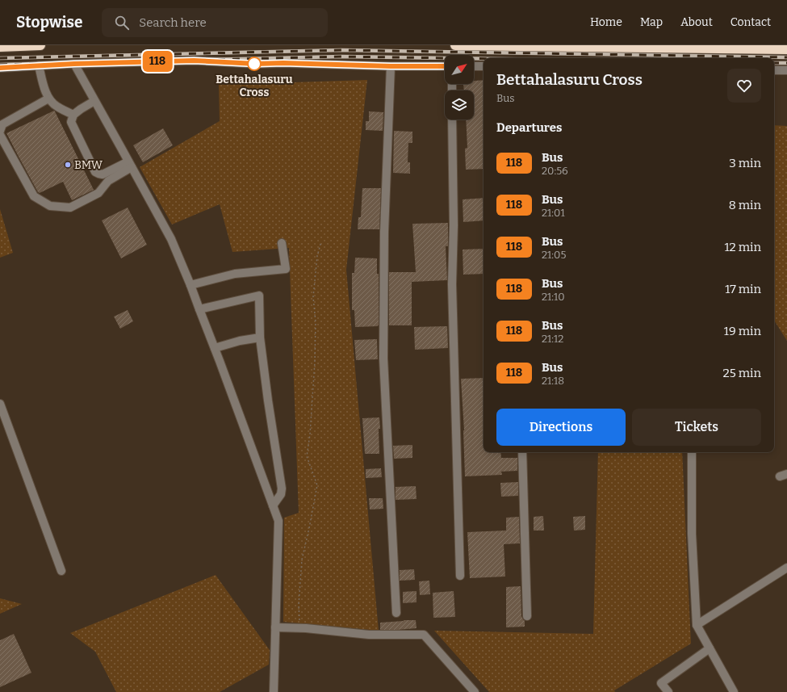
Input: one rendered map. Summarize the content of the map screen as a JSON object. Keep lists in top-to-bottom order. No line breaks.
{"places":["Bettahalasuru Cross","BMW"],"lines":["bus line 118"],"north":"top right","page":{"header":"Stopwise","search":"Search here","nav":["Home","Map","About","Contact"],"on_map":"118","heading":[["Bettahalasuru Cross","Bus"],"Departures"],"list":[{"mark":"118","name":"Bus","note":"20:56","value":"3 min"},{"mark":"118","name":"Bus","note":"21:01","value":"8 min"},{"mark":"118","name":"Bus","note":"21:05","value":"12 min"},{"mark":"118","name":"Bus","note":"21:10","value":"17 min"},{"mark":"118","name":"Bus","note":"21:12","value":"19 min"},{"mark":"118","name":"Bus","note":"21:18","value":"25 min"}],"buttons":["Directions","Tickets"]}}
